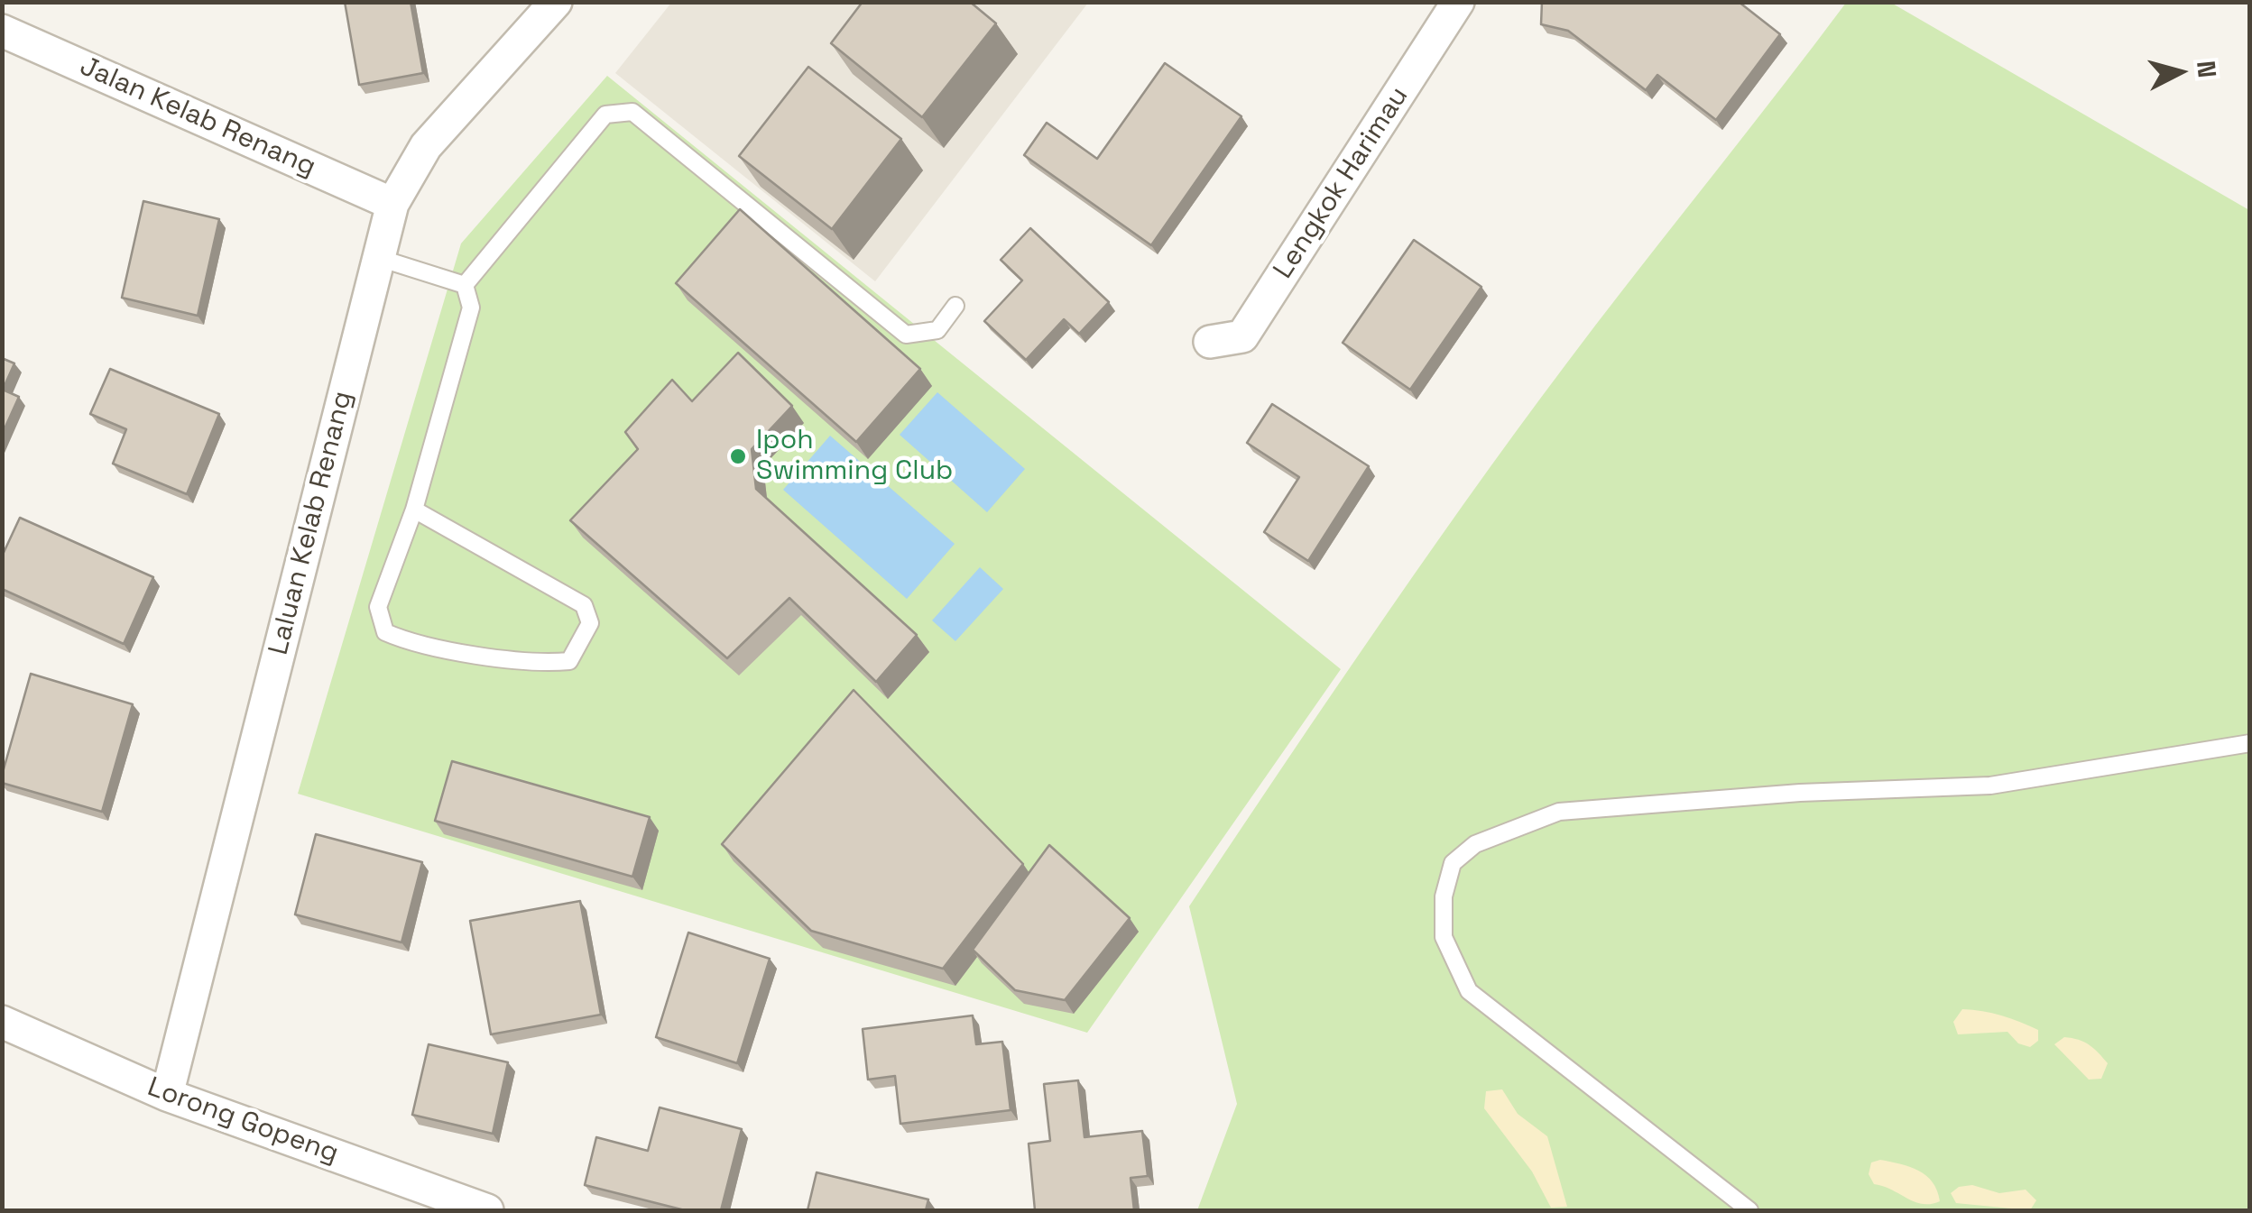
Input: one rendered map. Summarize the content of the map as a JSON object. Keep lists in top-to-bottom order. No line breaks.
{"streets":{"street":["Jalan Kelab Renang","Lengkok Harimau","Laluan Kelab Renang","Lorong Gopeng"]},"crossings":[["Jalan Kelab Renang","Laluan Kelab Renang"],["Laluan Kelab Renang","Lorong Gopeng"]],"places":["Ipoh Swimming Club"],"north":"right"}
